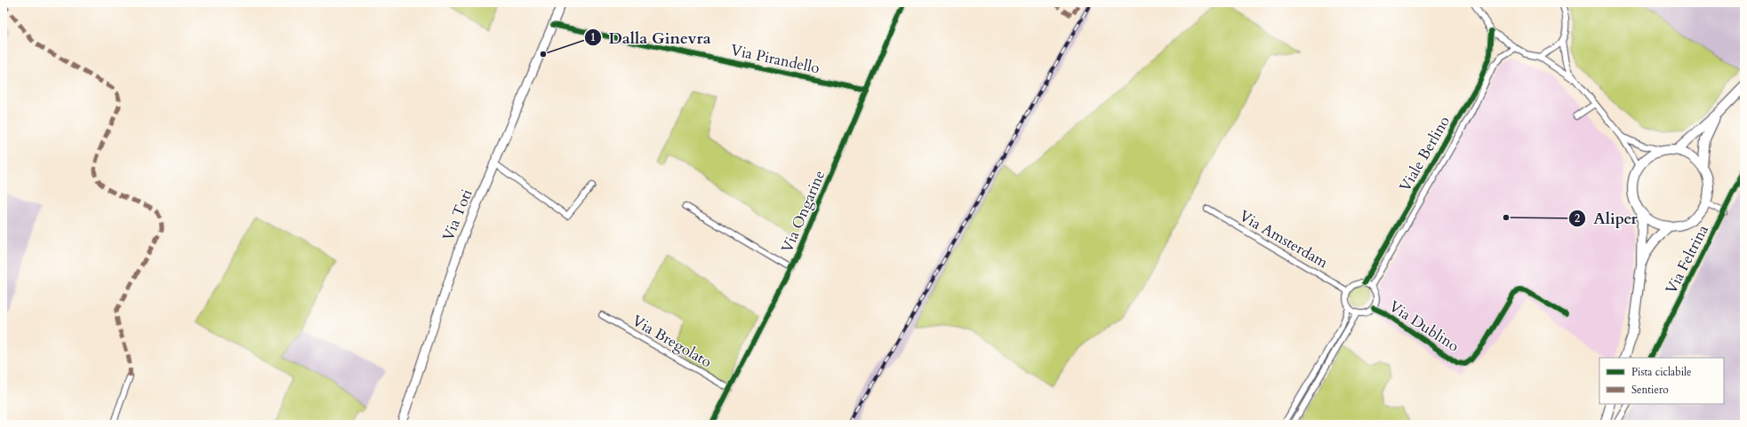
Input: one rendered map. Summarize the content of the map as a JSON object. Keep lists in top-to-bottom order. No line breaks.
{"streets":{"main road":["Via Toti","Via Feltrina"],"street":["Via Pirandello","Viale Berlino","Via Ongarine","Via Amsterdam","Via Dublino","Via Bregolato"]},"crossings":[["Via Pirandello","Via Ongarine"],["Via Pirandello","Via Toti"],["Viale Berlino","Via Amsterdam"],["Viale Berlino","Via Dublino"],["Via Ongarine","Via Bregolato"],["Via Amsterdam","Via Dublino"]],"places":["Dalla Ginevra","Aliper"],"legend":["Pista ciclabile","Sentiero"]}
